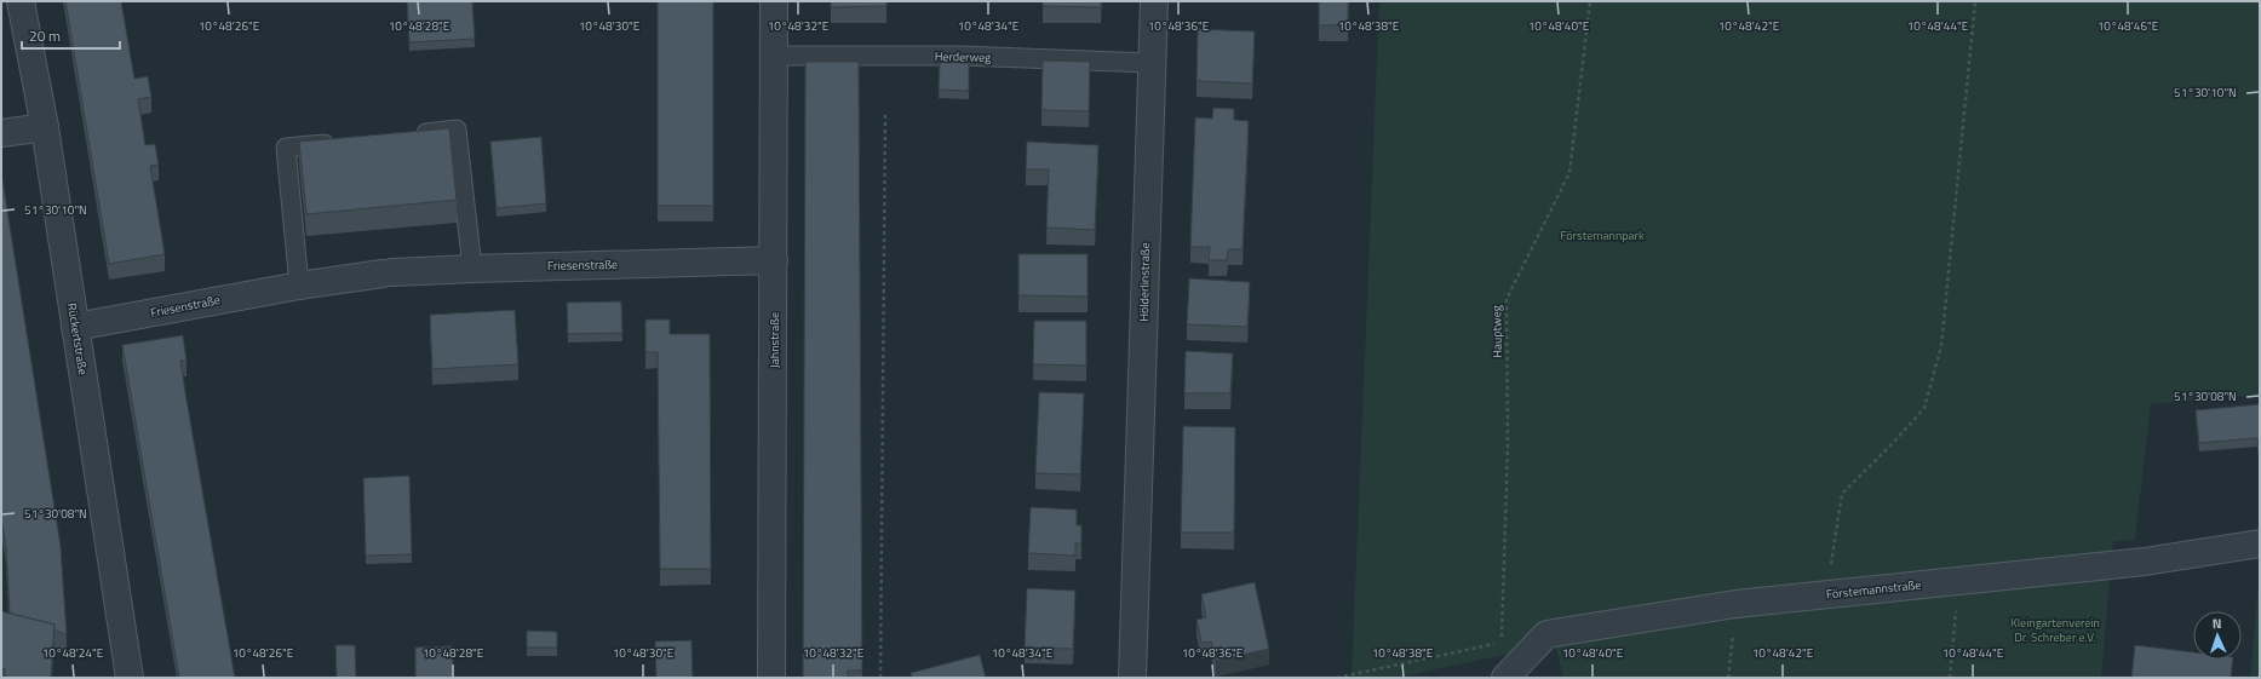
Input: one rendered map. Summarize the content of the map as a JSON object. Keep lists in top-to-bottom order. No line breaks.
{"streets":{"street":["Friesenstraße","Hölderlinstraße","Rückertstraße","Jahnstraße","Förstemannstraße"],"lane":["Herderweg"],"path":["Hauptweg"]},"crossings":[["Herderweg","Hölderlinstraße"],["Herderweg","Jahnstraße"],["Friesenstraße","Rückertstraße"],["Friesenstraße","Jahnstraße"]],"parks":["Förstemannpark","Kleingartenverein Dr. Schreber e.V."],"scale_bar":"20 m","north":"top","coordinates":["10°48'26\"E","10°48'28\"E","10°48'30\"E","10°48'32\"E","10°48'34\"E","10°48'36\"E","10°48'38\"E","10°48'40\"E","10°48'42\"E","10°48'44\"E","10°48'46\"E","51°30'10\"N","51°30'08\"N","10°48'24\"E"]}
